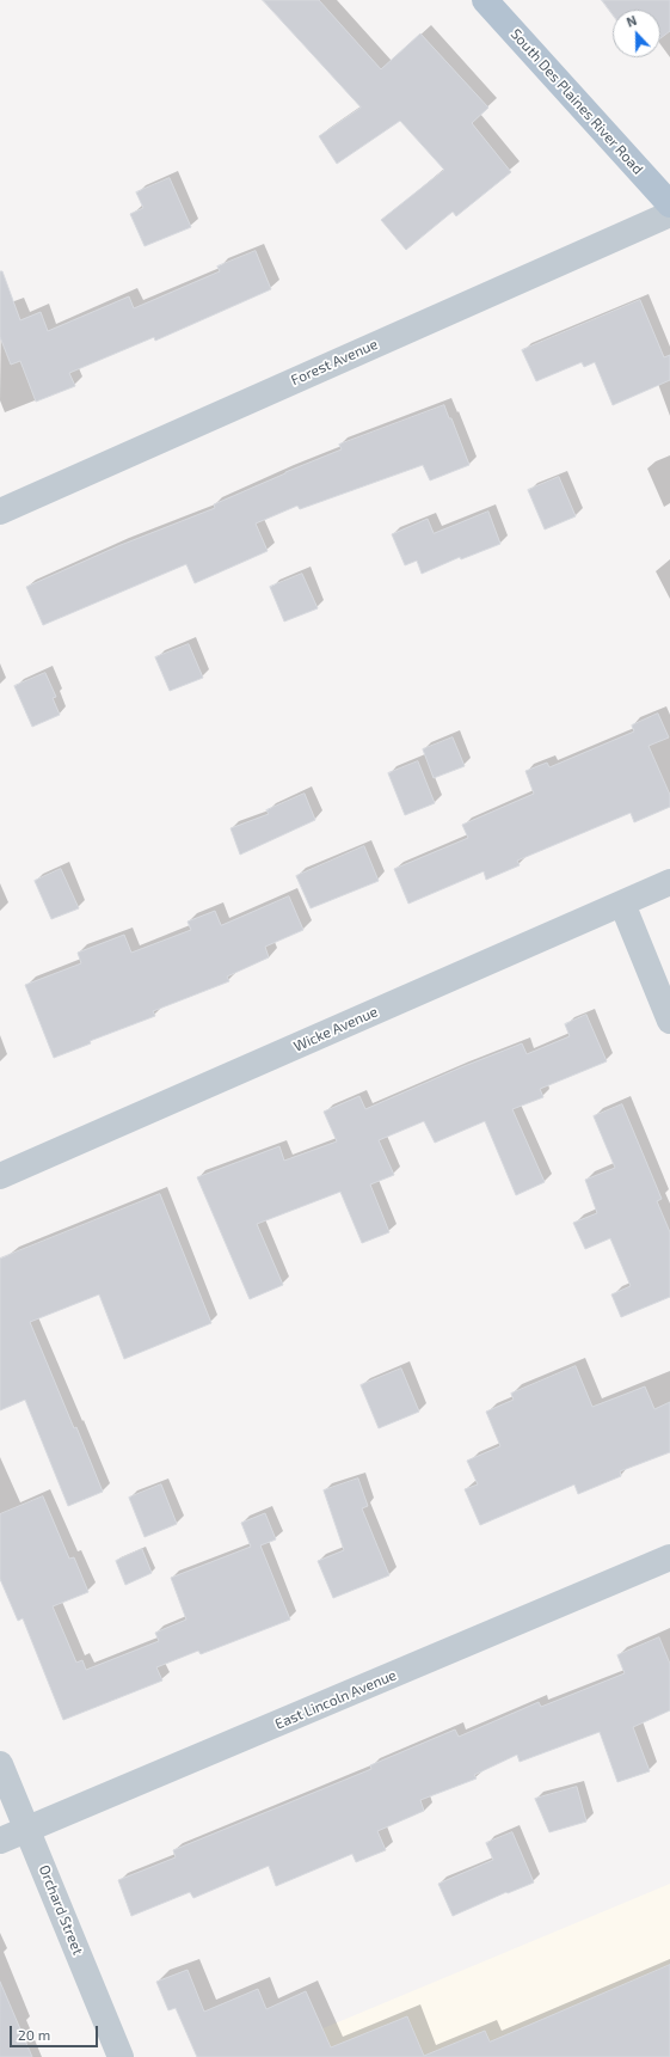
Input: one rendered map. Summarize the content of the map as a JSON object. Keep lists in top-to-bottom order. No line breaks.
{"streets":{"main road":["South Des Plaines River Road"],"street":["Forest Avenue","Wicke Avenue","East Lincoln Avenue","Orchard Street"]},"crossings":[["East Lincoln Avenue","Orchard Street"]],"scale_bar":"20 m","north":"top"}
